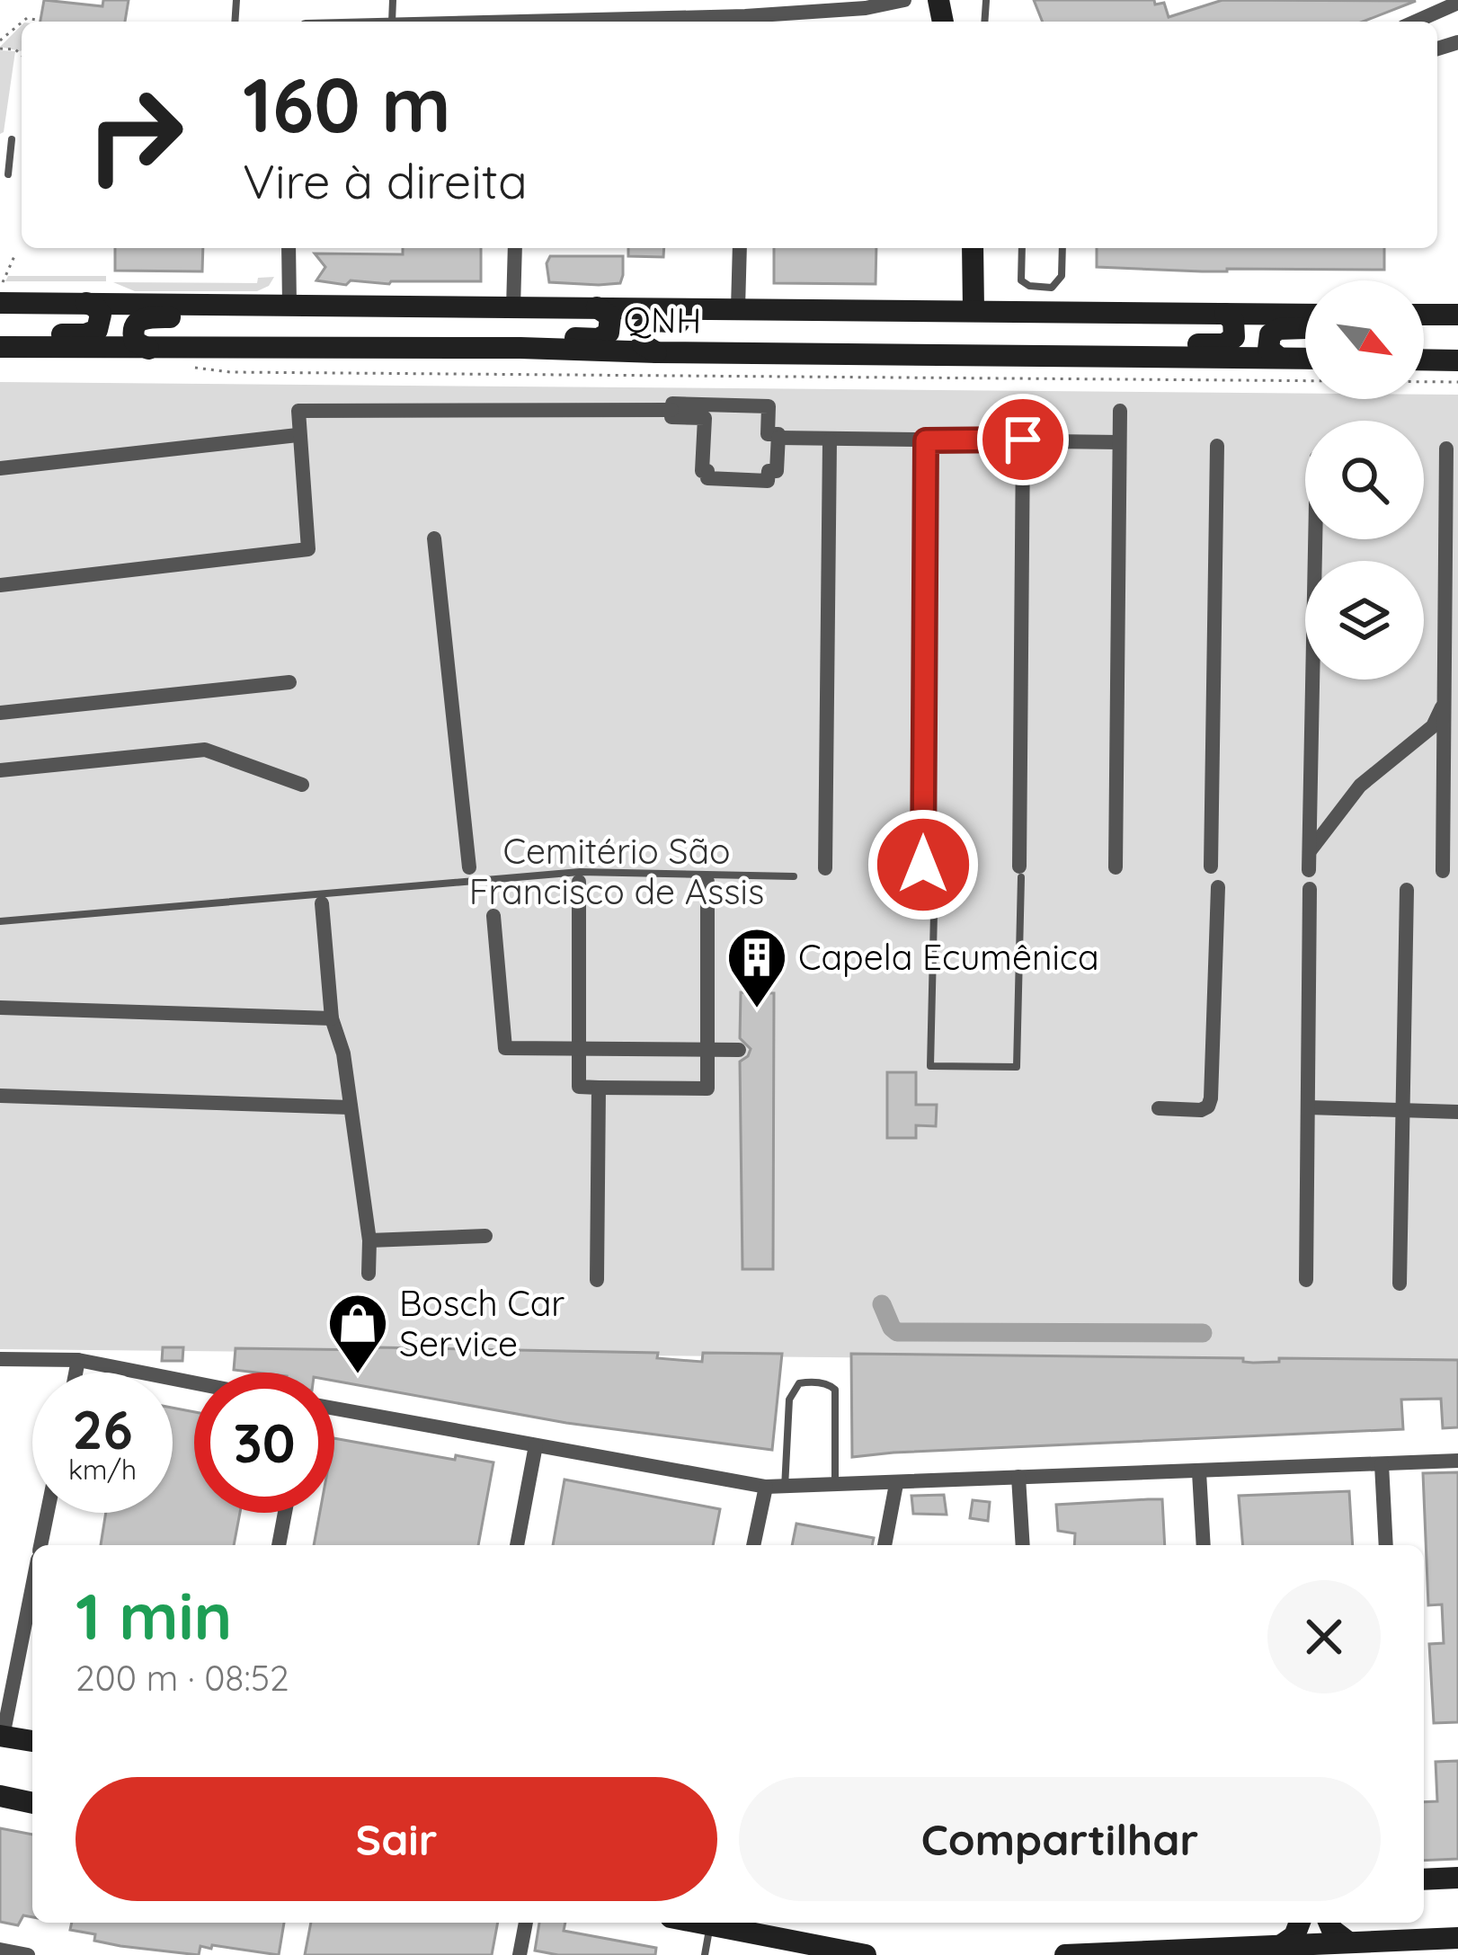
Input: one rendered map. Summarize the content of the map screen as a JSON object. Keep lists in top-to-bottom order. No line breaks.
{"streets":{"street":["QNH"]},"parks":["Cemitério São Francisco de Assis"],"places":{"building":["Capela Ecumênica"],"shop":["Bosch Car Service"]},"north":"bottom right","page":{"turn":["160 m","Vire à direita"],"speed":"26 km/h","limit":"30","heading":["1 min","200 m · 08:52"],"buttons":["Sair","Compartilhar"]}}
